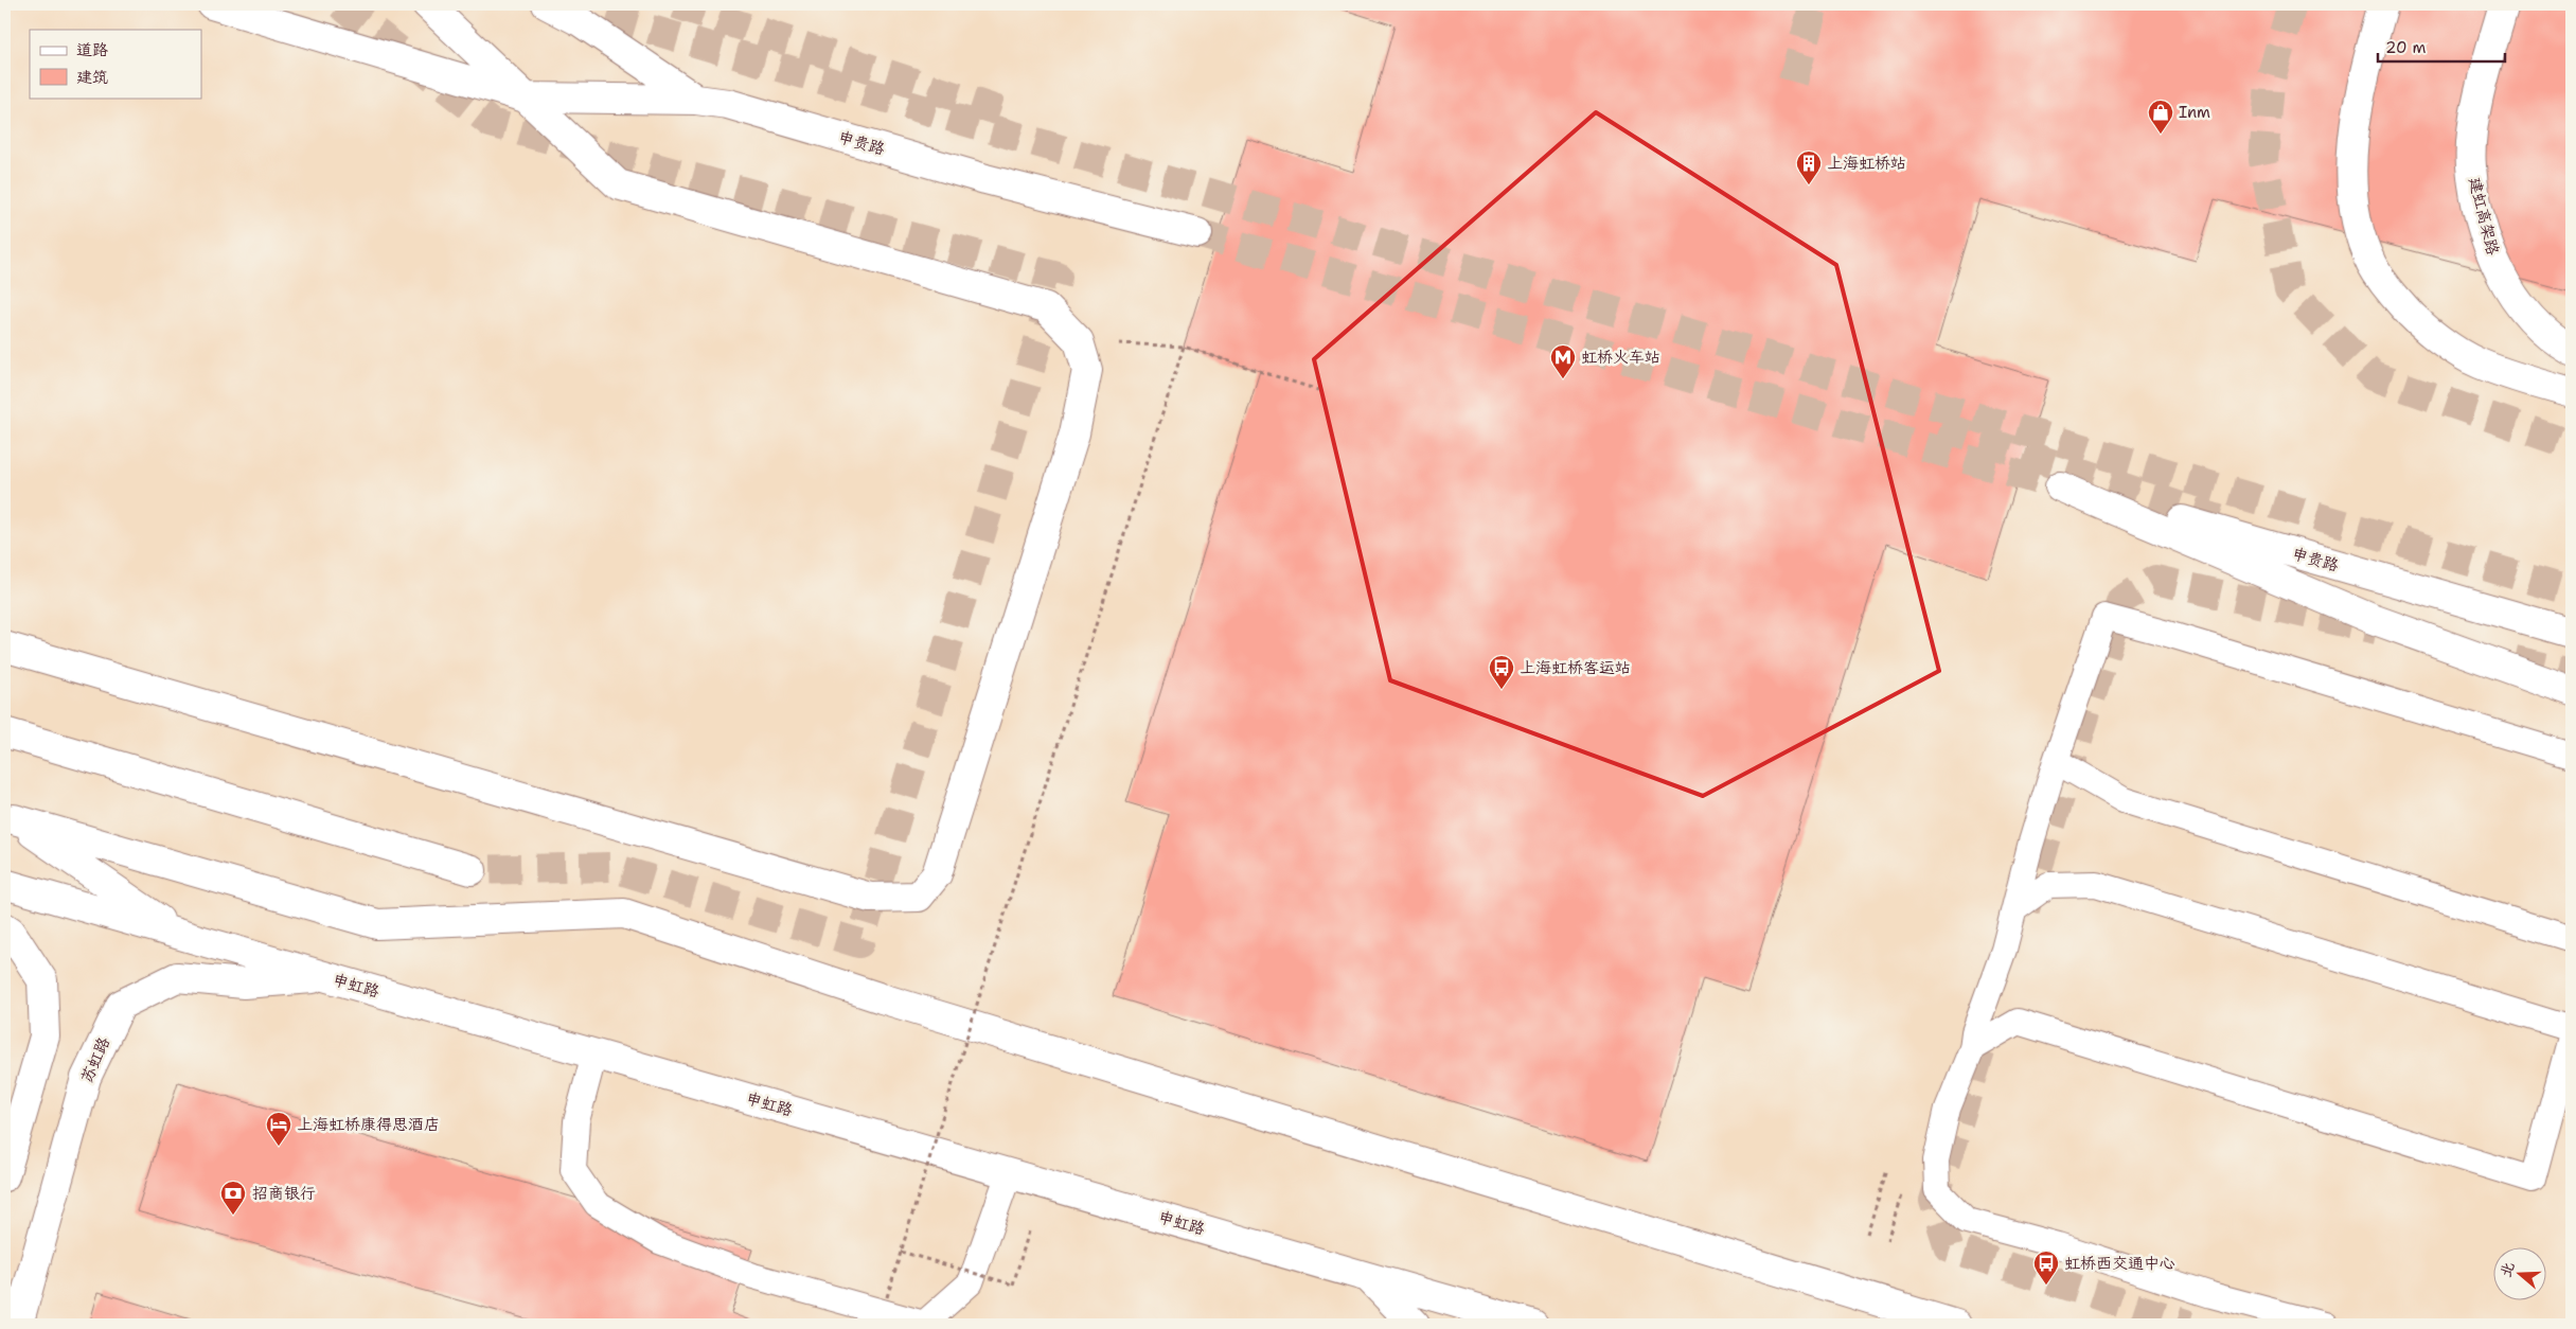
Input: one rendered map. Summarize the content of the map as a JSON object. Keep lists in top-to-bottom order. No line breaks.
{"streets":{"main road":["申贵路","建虹高架路","申虹路","苏虹路"]},"crossings":[["申虹路","苏虹路"]],"places":{"shop":["Inm"],"building":["上海虹桥站"],"metro station":["虹桥火车站"],"bus stop":["上海虹桥客运站","虹桥西交通中心"],"hotel":["上海虹桥康得思酒店"],"bank":["招商银行"]},"legend":["道路","建筑"],"scale_bar":"20 m","north":"left"}
